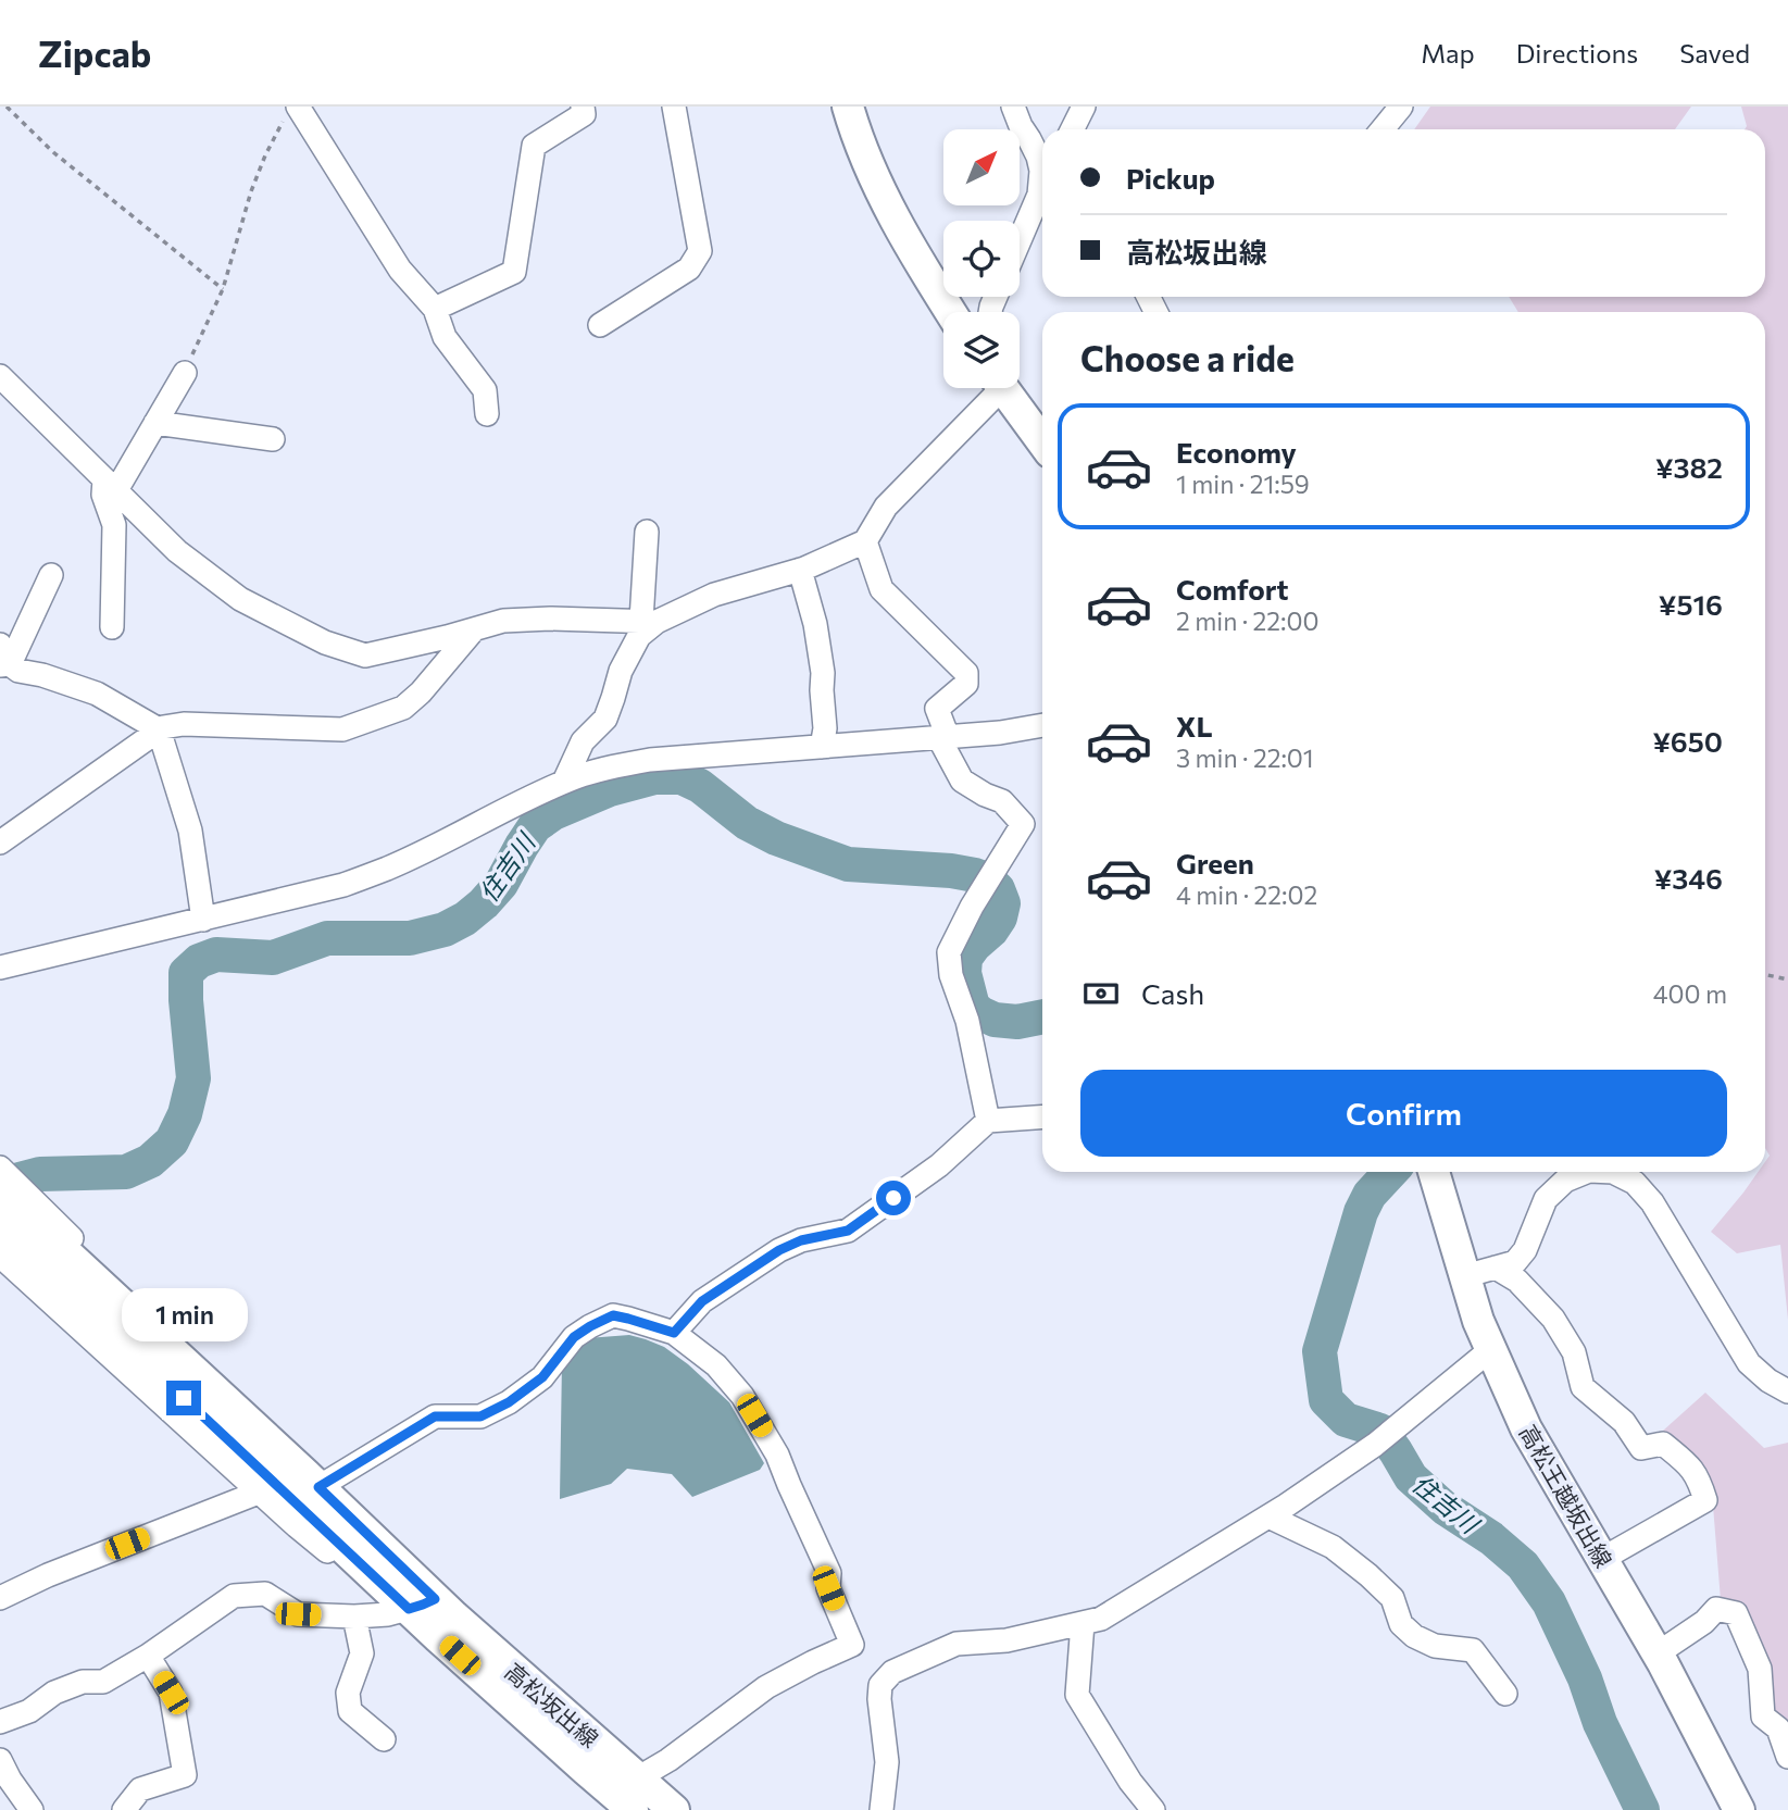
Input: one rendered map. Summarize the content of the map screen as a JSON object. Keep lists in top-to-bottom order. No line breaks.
{"streets":{"main road":["高松王越坂出線","高松坂出線"]},"water":["住吉川"],"north":"top right","page":{"header":"Zipcab","nav":["Map","Directions","Saved"],"banner":["Pickup","高松坂出線"],"heading":"Choose a ride","list":[{"name":"Economy","note":"1 min · 21:59","value":"¥382"},{"name":"Comfort","note":"2 min · 22:00","value":"¥516"},{"name":"XL","note":"3 min · 22:01","value":"¥650"},{"name":"Green","note":"4 min · 22:02","value":"¥346"}],"pay":["Cash","400 m"],"buttons":"Confirm","bubble":"1 min"}}
